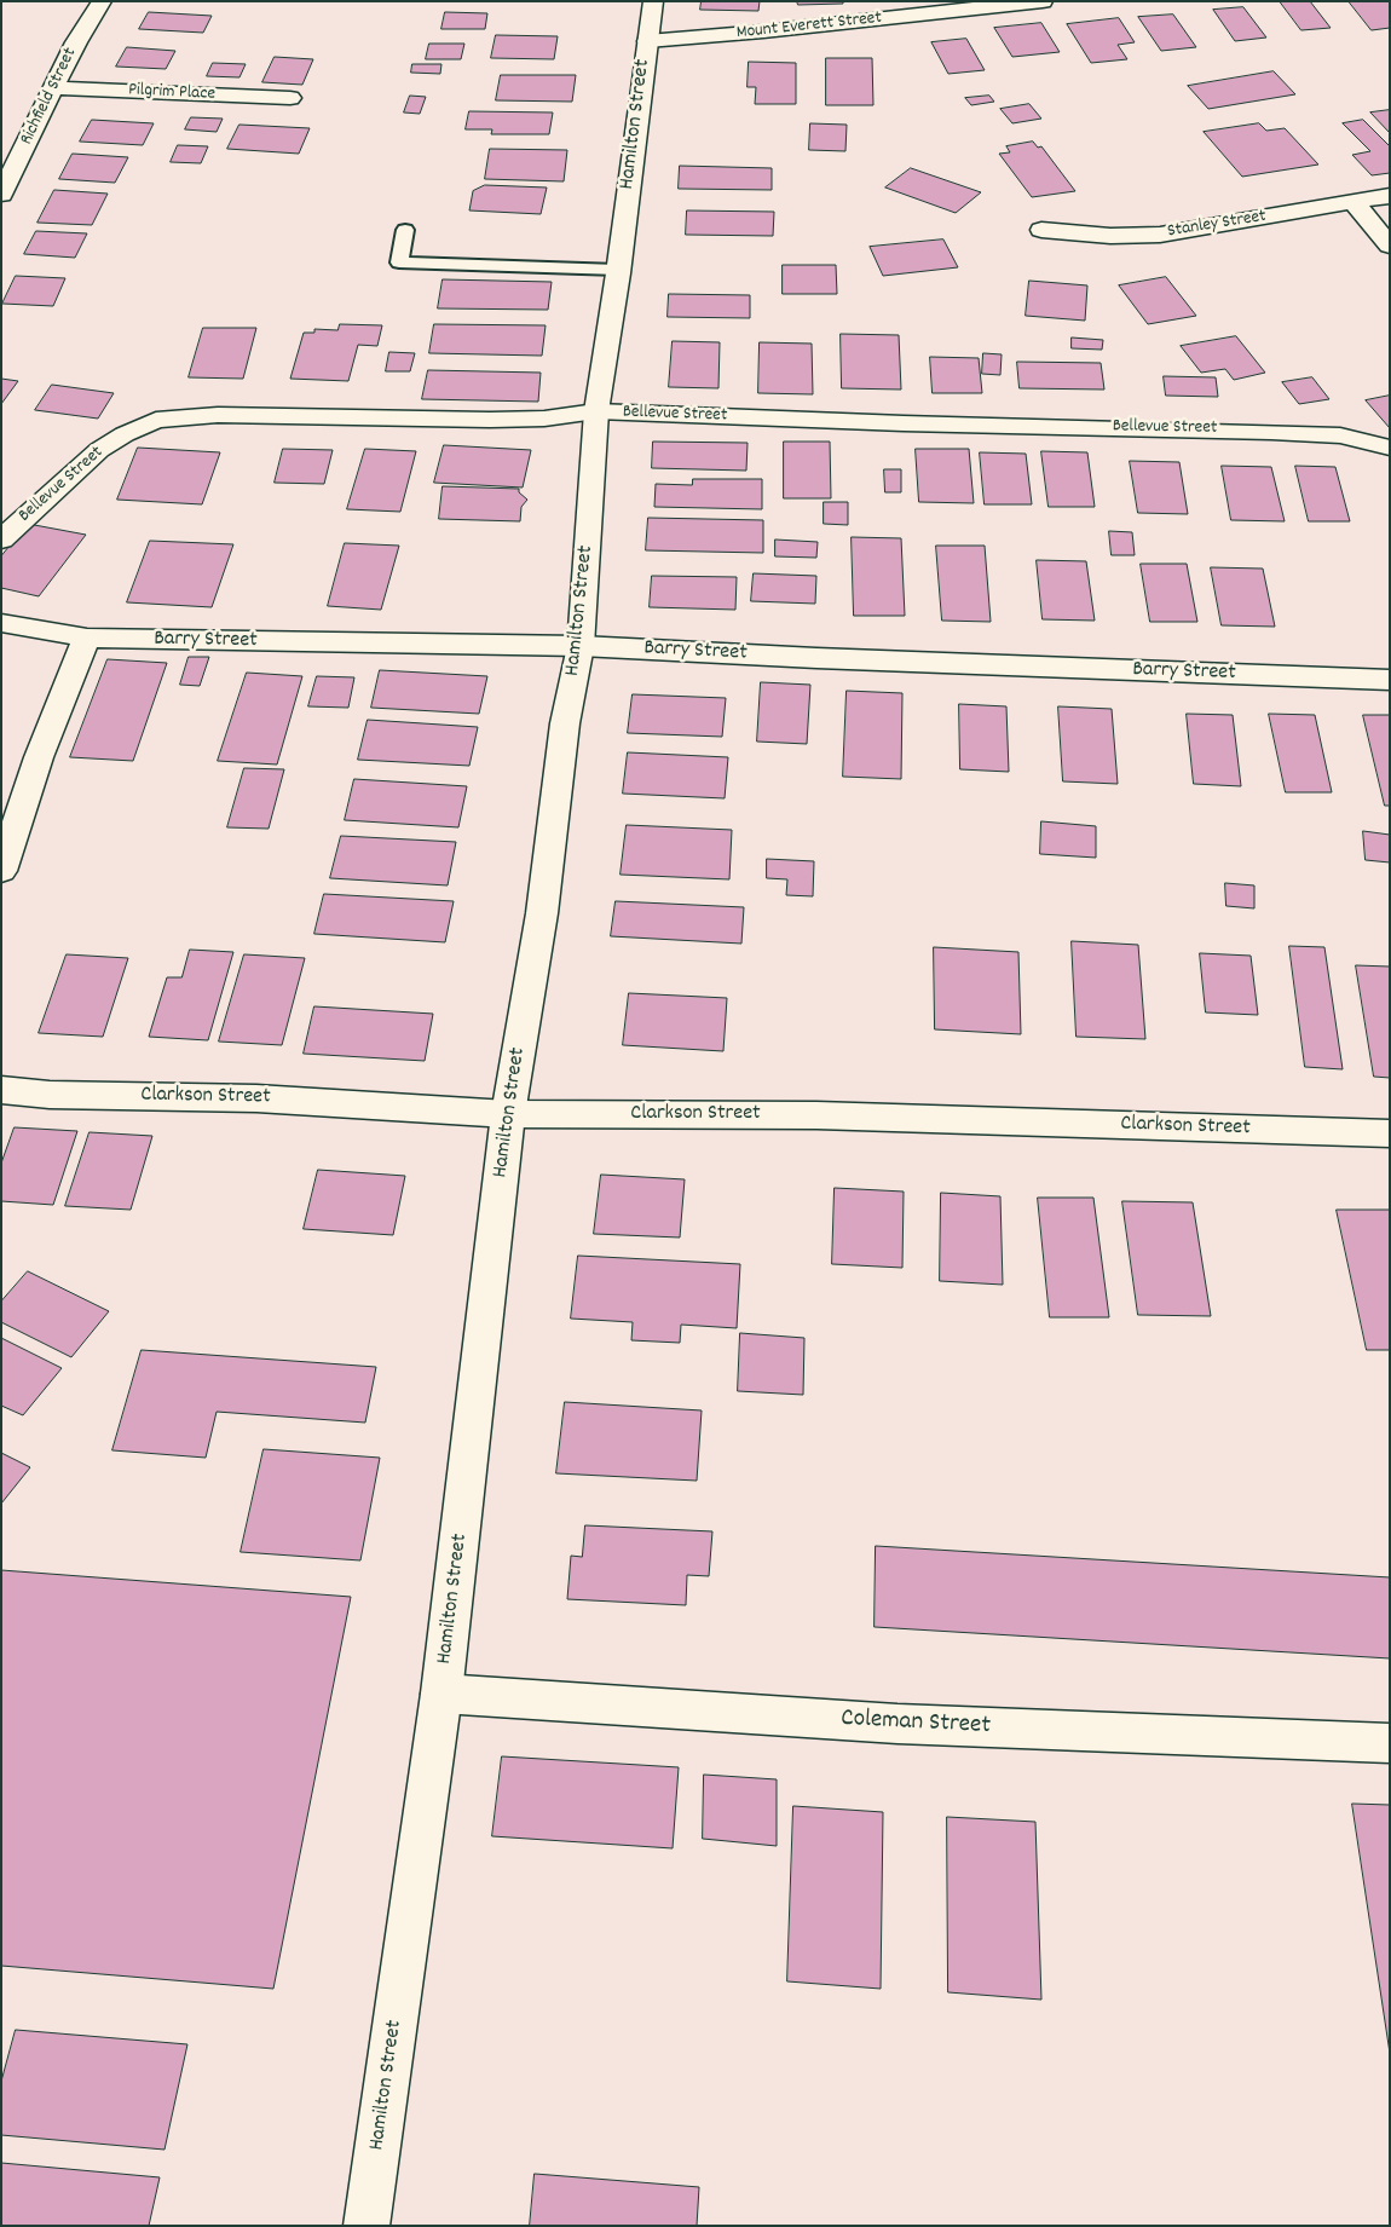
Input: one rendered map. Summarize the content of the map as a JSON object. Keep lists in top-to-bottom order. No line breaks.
{"streets":{"street":["Mount Everett Street","Pilgrim Place","Richfield Street","Hamilton Street","Stanley Street","Bellevue Street","Barry Street","Clarkson Street","Coleman Street"]},"crossings":[["Mount Everett Street","Hamilton Street"],["Pilgrim Place","Richfield Street"],["Hamilton Street","Bellevue Street"],["Hamilton Street","Barry Street"],["Hamilton Street","Clarkson Street"],["Hamilton Street","Coleman Street"]]}
